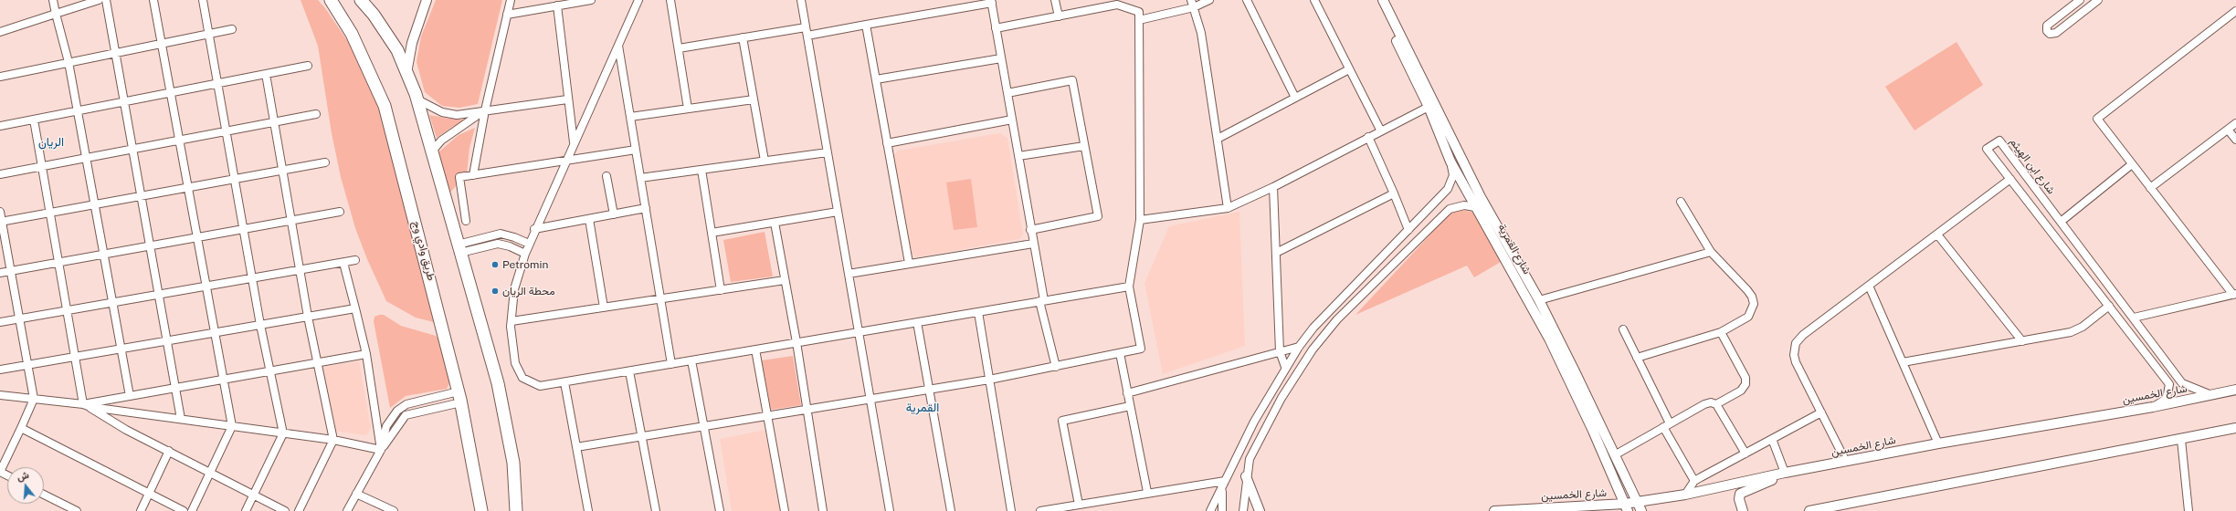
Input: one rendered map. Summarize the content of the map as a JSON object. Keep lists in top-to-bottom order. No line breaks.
{"streets":{"main road":["طريق وادي وج"],"street":["شارع ابن الهيثم","شارع القمرية","شارع الخمسين"]},"crossings":[["شارع ابن الهيثم","شارع الخمسين"],["شارع القمرية","شارع الخمسين"]],"districts":["الريان","القمرية"],"places":["Petromin","محطة الريان"],"north":"top"}
